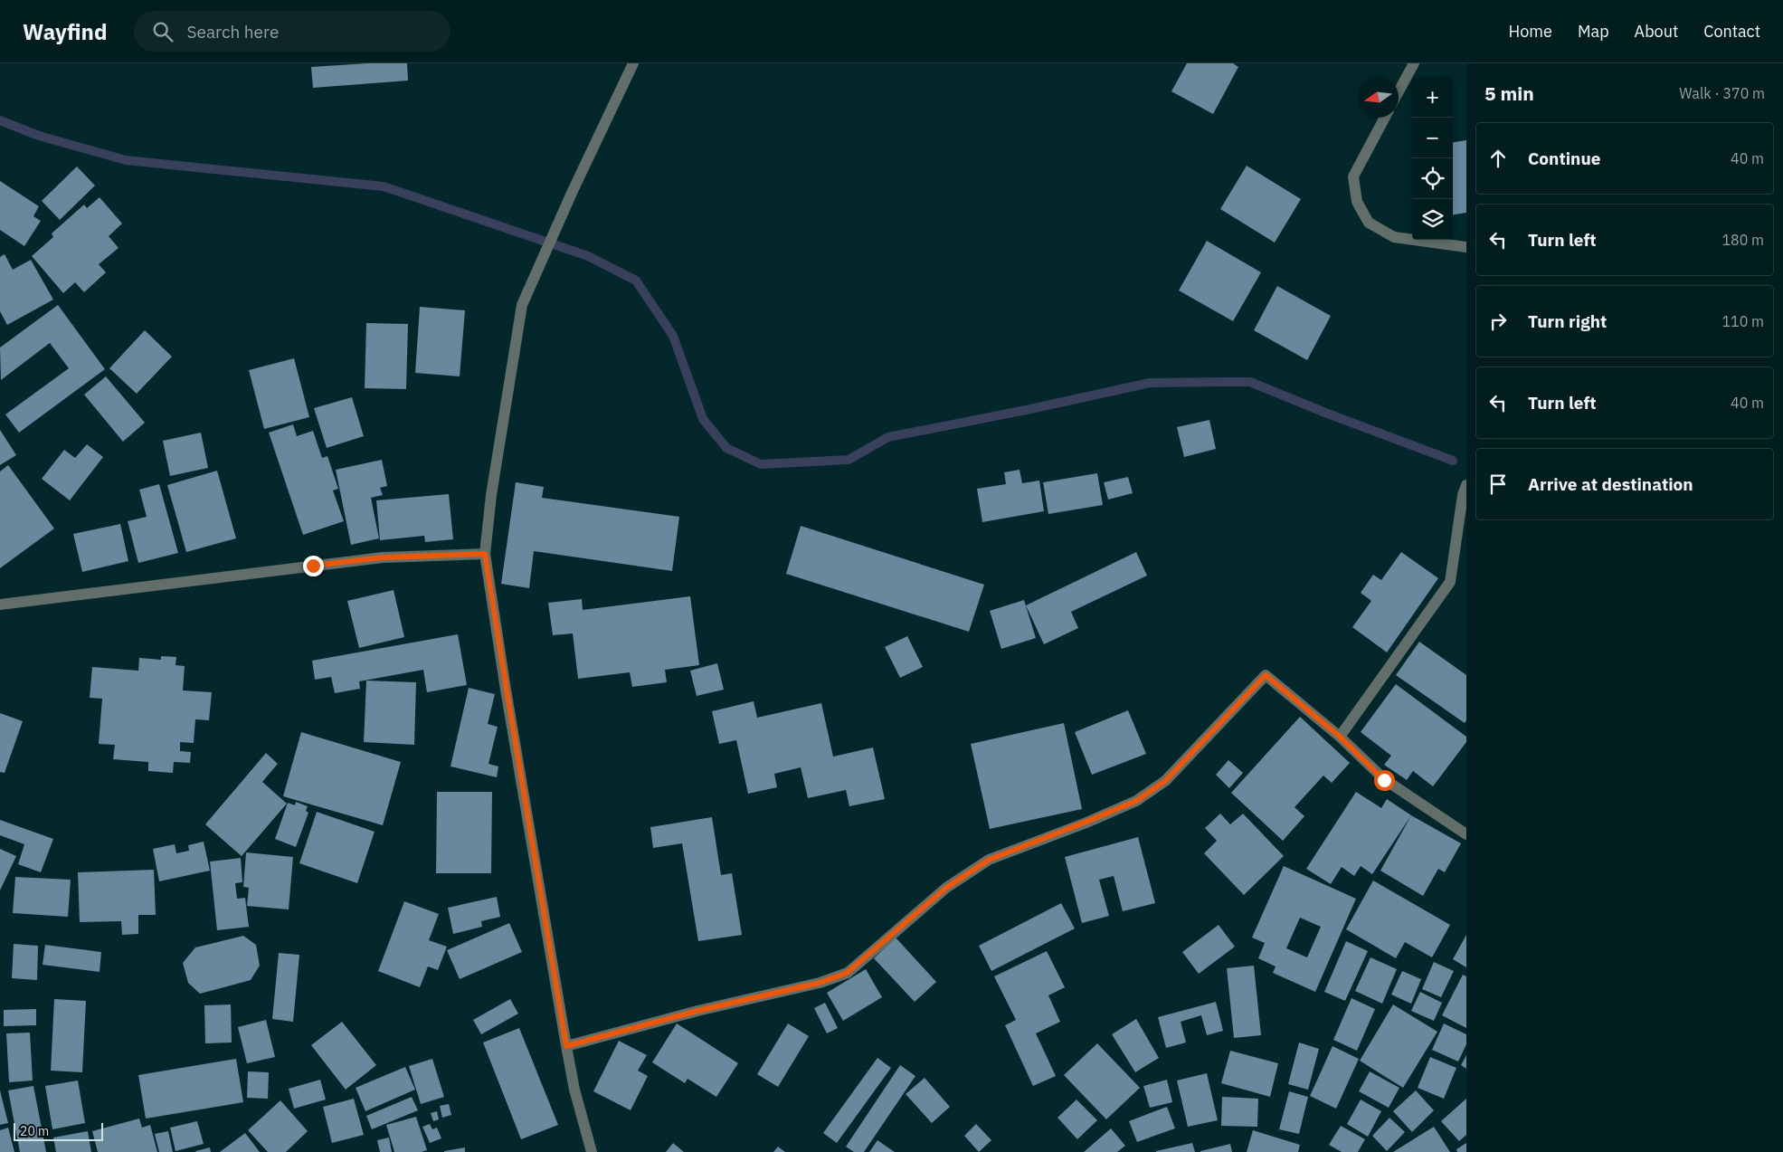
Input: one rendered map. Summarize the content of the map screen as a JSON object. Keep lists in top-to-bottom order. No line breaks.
{"scale_bar":"20 m","north":"left","page":{"header":"Wayfind","search":"Search here","nav":["Home","Map","About","Contact"],"heading":["5 min","Walk · 370 m"],"map_buttons":["+","−"],"list":[["Continue","40 m"],["Turn left","180 m"],["Turn right","110 m"],["Turn left","40 m"],"Arrive at destination"],"scale":"20 m"}}
